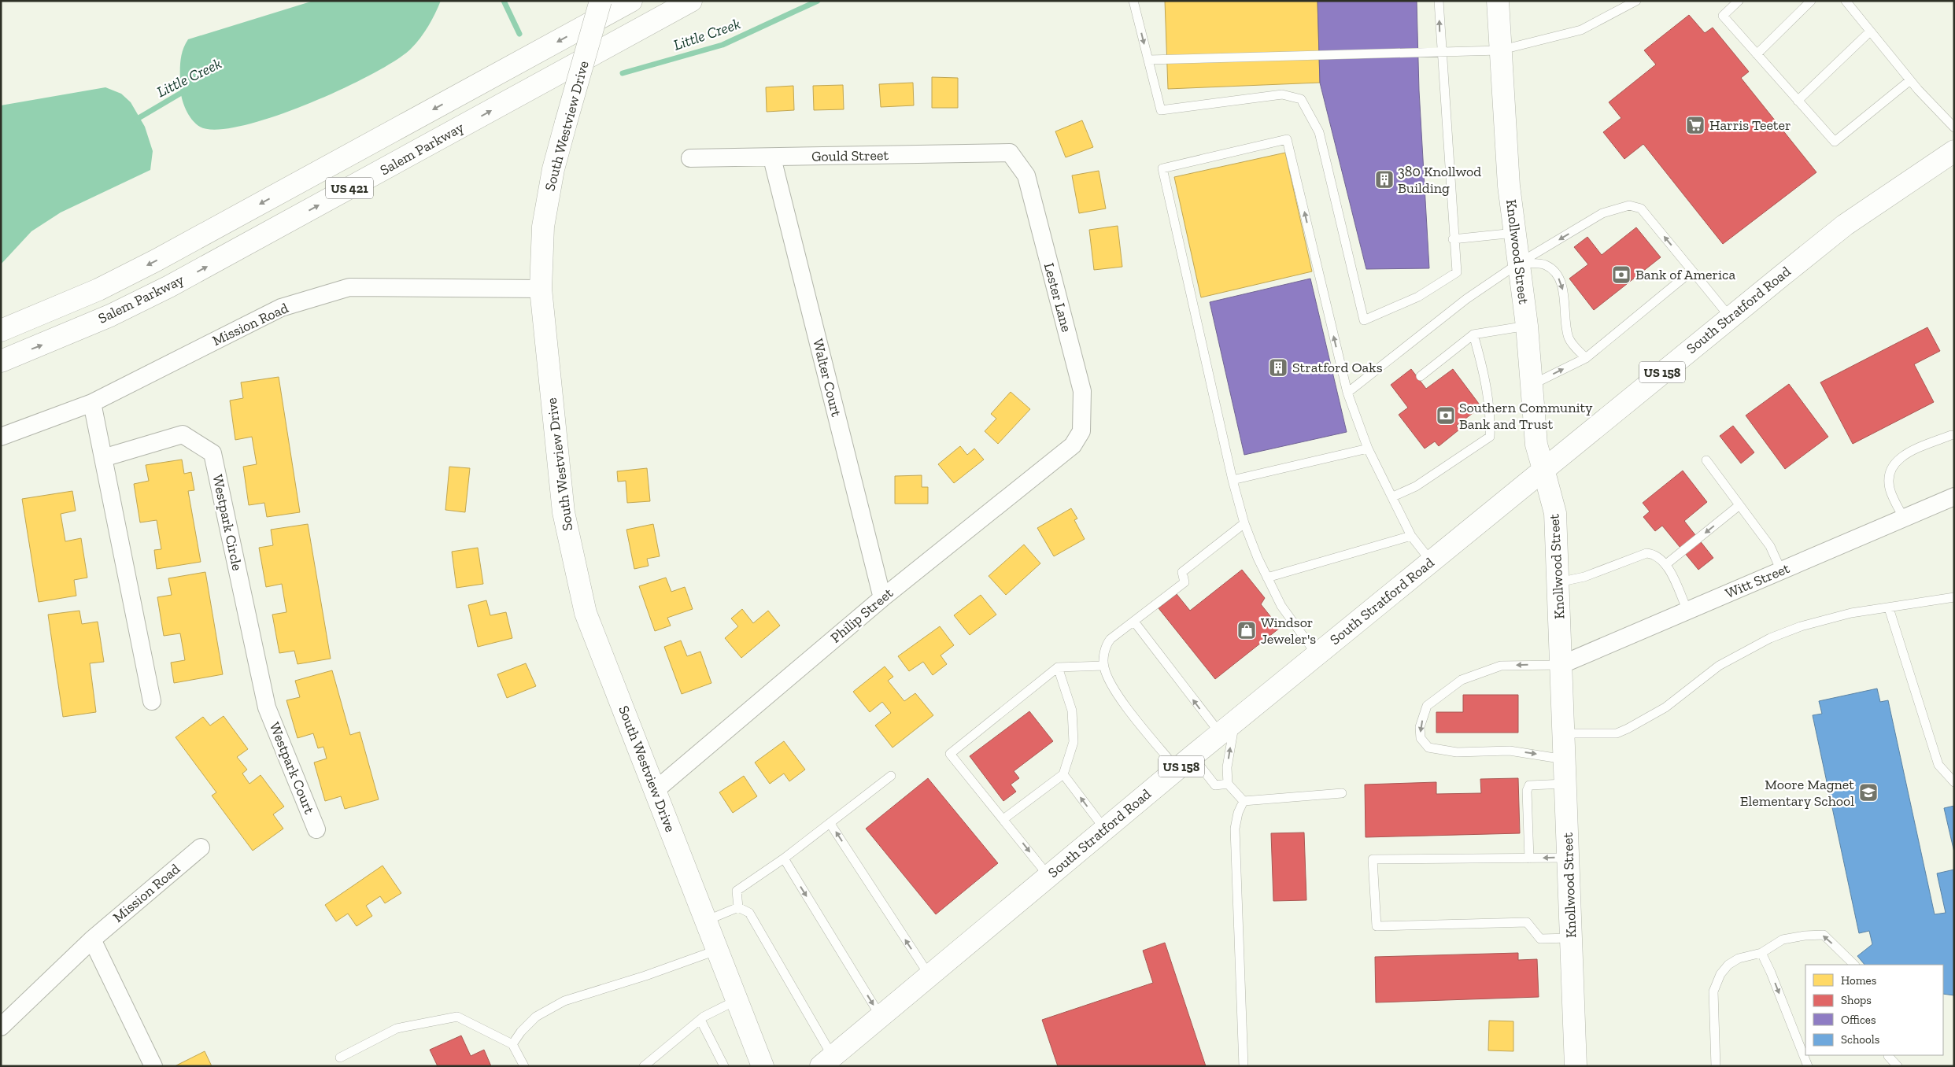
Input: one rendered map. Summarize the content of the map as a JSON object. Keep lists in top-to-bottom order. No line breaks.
{"streets":{"main road":["South Westview Drive","Salem Parkway","US 421","Knollwood Street","South Stratford Road","US 158"],"street":["Gould Street","Lester Lane","Mission Road","Walter Court","Westpark Circle","Witt Street","Philip Street","Westpark Court"]},"crossings":[["South Westview Drive","Mission Road"],["South Westview Drive","Philip Street"],["Gould Street","Lester Lane"],["Gould Street","Walter Court"],["Knollwood Street","South Stratford Road"],["Knollwood Street","Witt Street"],["Lester Lane","Philip Street"],["Walter Court","Philip Street"],["Westpark Circle","Westpark Court"]],"water":["Little Creek"],"places":{"supermarket":["Harris Teeter"],"building":["380 Knollwod Building","Stratford Oaks"],"bank":["Bank of America","Southern Community Bank and Trust"],"shop":["Windsor Jeweler's"],"school or university":["Moore Magnet Elementary School"]},"legend":["Homes","Shops","Offices","Schools"]}
